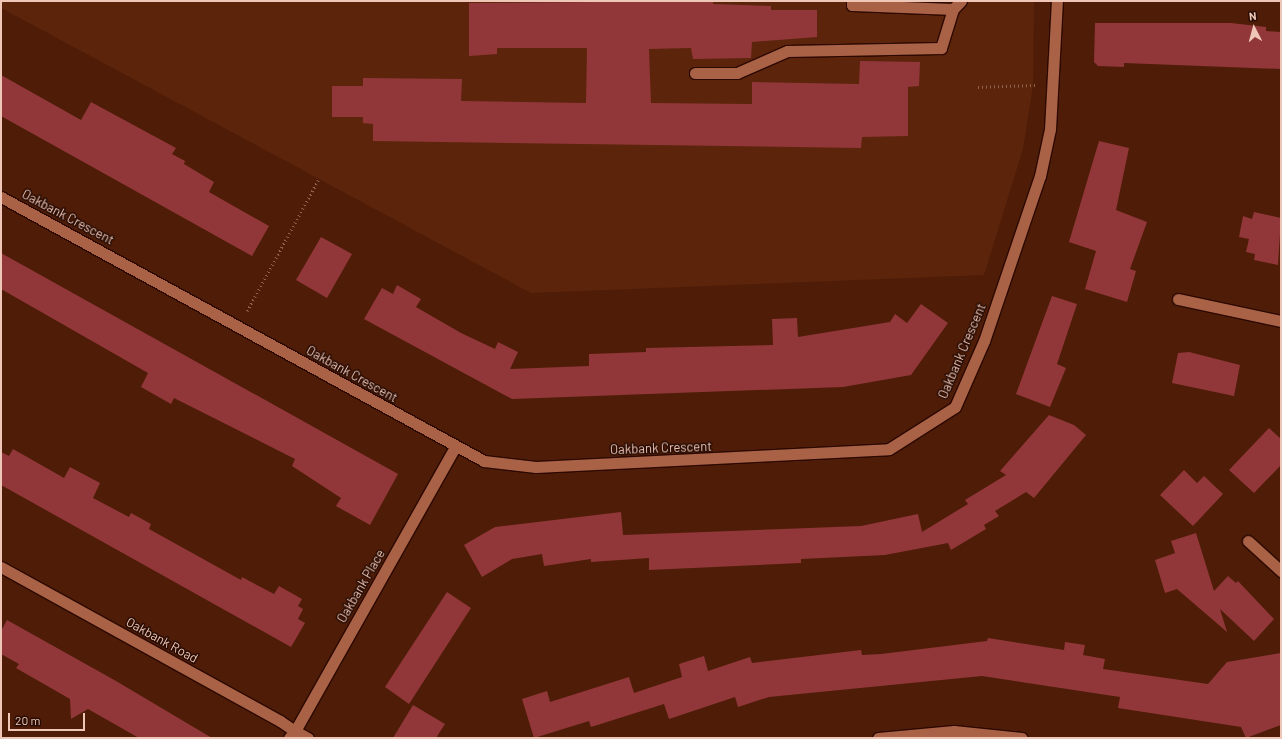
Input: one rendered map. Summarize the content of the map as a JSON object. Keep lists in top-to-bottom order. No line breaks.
{"streets":{"street":["Oakbank Crescent","Oakbank Place","Oakbank Road"]},"crossings":[["Oakbank Crescent","Oakbank Place"],["Oakbank Place","Oakbank Road"]],"scale_bar":"20 m","north":"top"}
